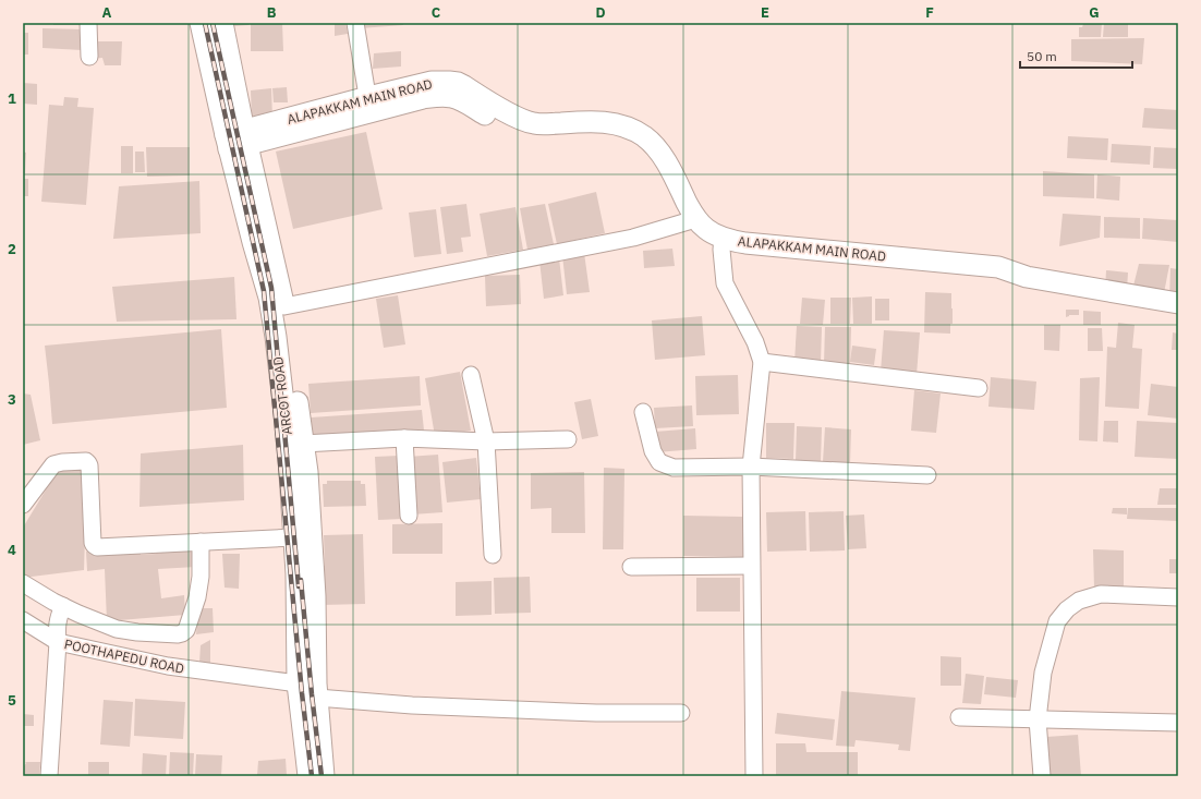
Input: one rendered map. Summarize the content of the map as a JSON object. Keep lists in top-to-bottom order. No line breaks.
{"streets":{"main road":["ALAPAKKAM MAIN ROAD","ARCOT ROAD"],"street":["POOTHAPEDU ROAD"]},"crossings":[["ALAPAKKAM MAIN ROAD","ARCOT ROAD"],["ARCOT ROAD","POOTHAPEDU ROAD"]],"scale_bar":"50 m","grid":{"columns":["A","B","C","D","E","F","G"],"rows":["1","2","3","4","5"]}}
